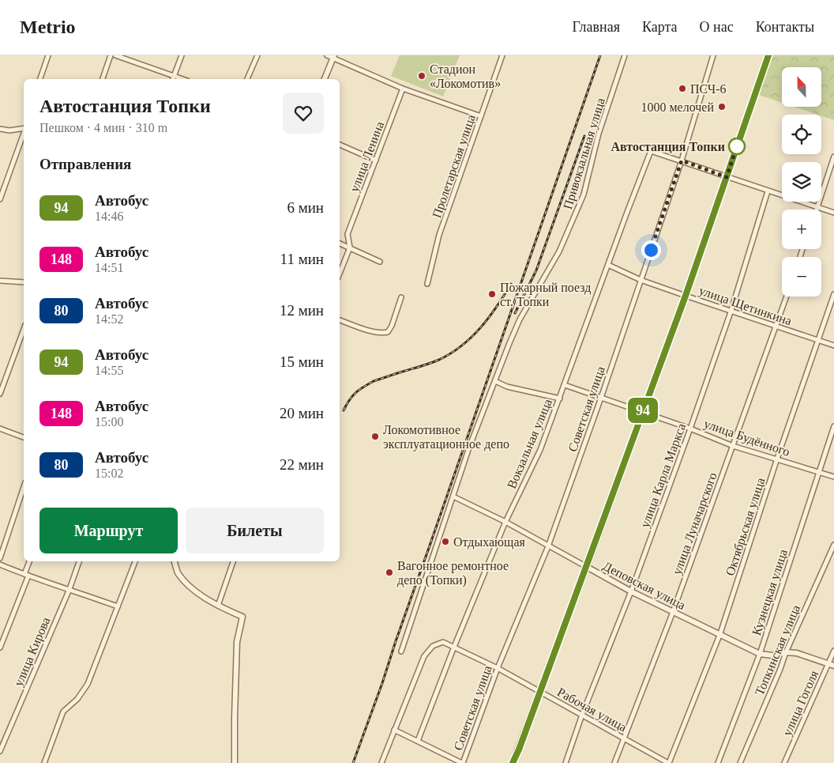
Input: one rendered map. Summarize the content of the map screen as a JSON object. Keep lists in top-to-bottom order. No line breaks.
{"streets":{"street":["Привокзальная улица","улица Ленина","Пролетарская улица","улица Щетинкина","Советская улица","улица Будённого","Вокзальная улица","улица Карла Маркса","улица Луначарского","Октябрьская улица","Деповская улица","Кузнецкая улица","Топкинская улица","улица Кирова","улица Гоголя","Рабочая улица"]},"crossings":[["Привокзальная улица","Деповская улица"],["улица Щетинкина","Советская улица"],["улица Щетинкина","Вокзальная улица"],["улица Щетинкина","улица Карла Маркса"],["улица Щетинкина","улица Луначарского"],["улица Щетинкина","Октябрьская улица"],["Советская улица","улица Будённого"],["Советская улица","Вокзальная улица"],["Советская улица","Деповская улица"],["Советская улица","Рабочая улица"],["улица Будённого","Вокзальная улица"],["улица Будённого","улица Карла Маркса"],["улица Будённого","улица Луначарского"],["улица Будённого","Октябрьская улица"],["улица Будённого","Кузнецкая улица"],["Вокзальная улица","Деповская улица"],["Вокзальная улица","Рабочая улица"],["улица Карла Маркса","Деповская улица"],["улица Карла Маркса","Рабочая улица"],["улица Луначарского","Деповская улица"],["улица Луначарского","Рабочая улица"],["Октябрьская улица","Деповская улица"],["Октябрьская улица","Рабочая улица"],["Деповская улица","Кузнецкая улица"],["Деповская улица","Топкинская улица"],["Деповская улица","улица Гоголя"]],"places":["Стадион «Локомотив»","ПСЧ-6","1000 мелочей","Автостанция Топки","Пожарный поезд ст. Топки","Локомотивное эксплуатационное депо","Отдыхающая","Вагонное ремонтное депо (Топки)"],"lines":["bus line 94"],"north":"top","page":{"header":"Metrio","nav":["Главная","Карта","О нас","Контакты"],"on_map":"94","map_buttons":["+","−"],"heading":[["Автостанция Топки","Пешком · 4 мин · 310 m"],"Отправления"],"list":[{"mark":"94","name":"Автобус","note":"14:46","value":"6 мин"},{"mark":"148","name":"Автобус","note":"14:51","value":"11 мин"},{"mark":"80","name":"Автобус","note":"14:52","value":"12 мин"},{"mark":"94","name":"Автобус","note":"14:55","value":"15 мин"},{"mark":"148","name":"Автобус","note":"15:00","value":"20 мин"},{"mark":"80","name":"Автобус","note":"15:02","value":"22 мин"}],"buttons":["Маршрут","Билеты"]}}
